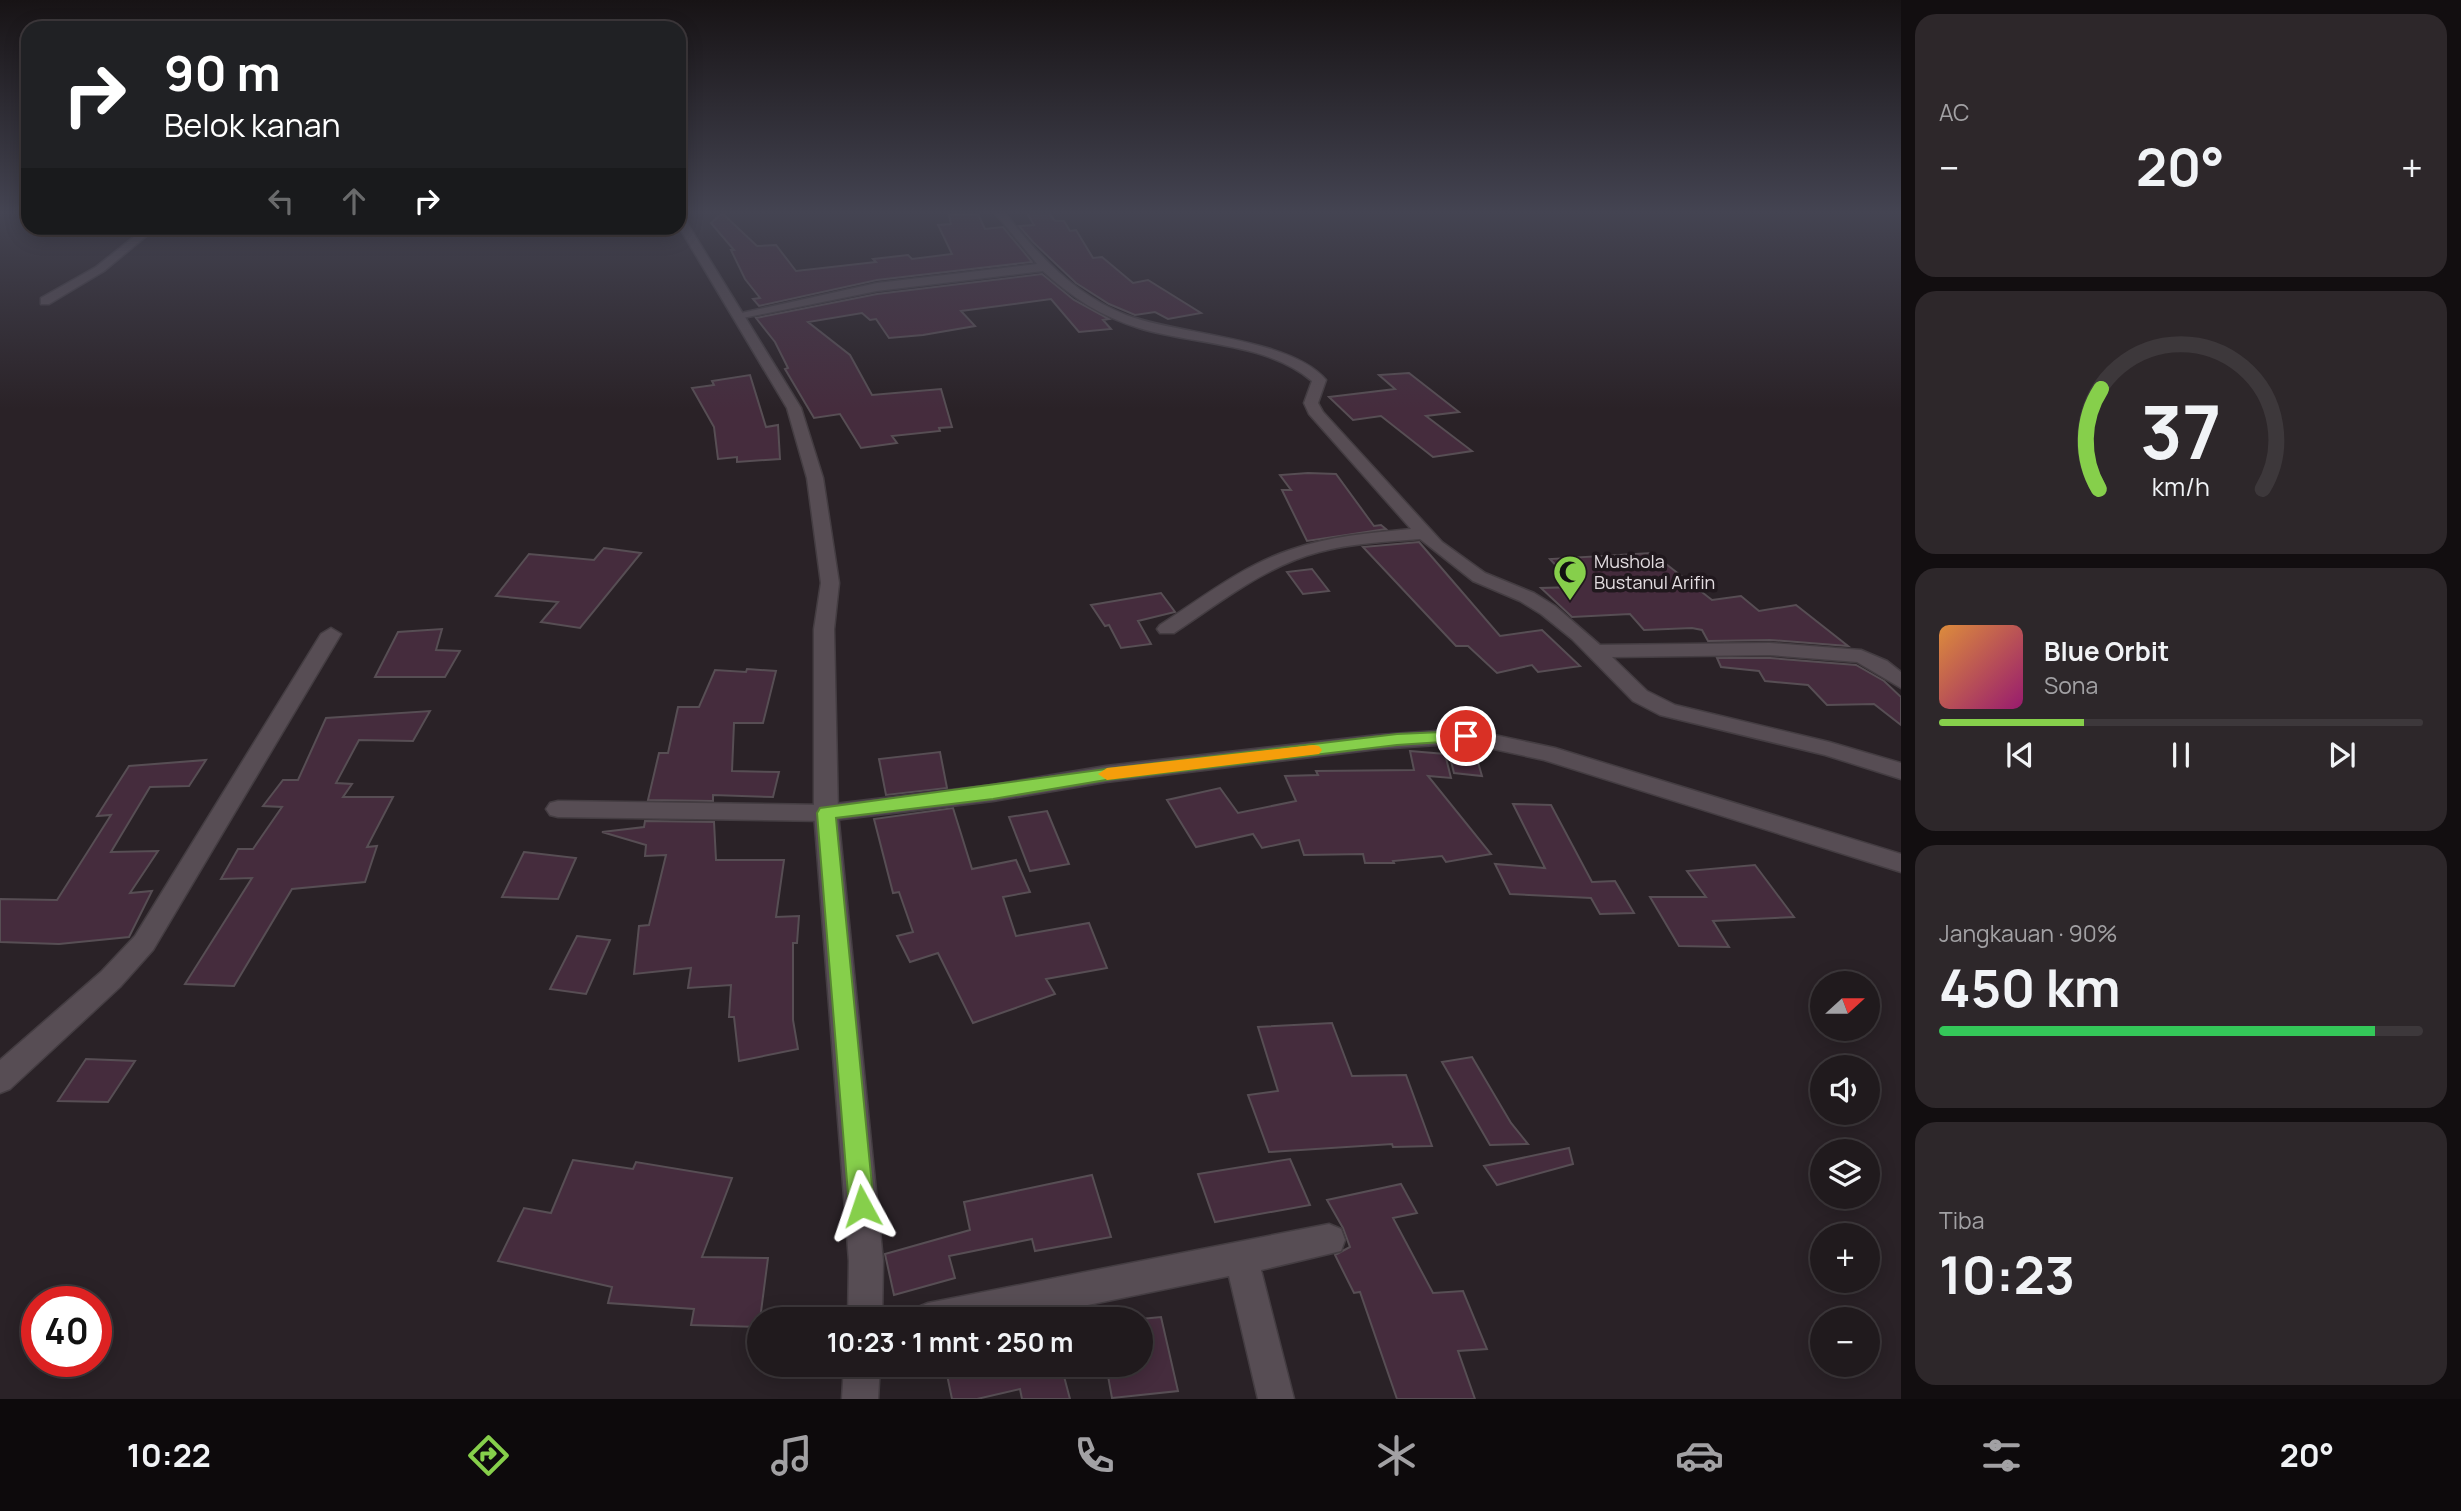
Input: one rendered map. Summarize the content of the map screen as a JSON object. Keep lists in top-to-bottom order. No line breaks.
{"places":{"mosque":["Mushola Bustanul Arifin"]},"north":"right","page":{"tile":["AC",["Jangkauan · 90%","450 km"],["Tiba","10:23"]],"turn":["90 m","Belok kanan"],"heat":["−","20°","+"],"song":["Blue Orbit","Sona"],"map_buttons":["+","−"],"limit":"40","trip":"10:23 · 1 mnt · 250 m","tabs":["10:22","20°"],"gauge":["37","km/h"]}}
